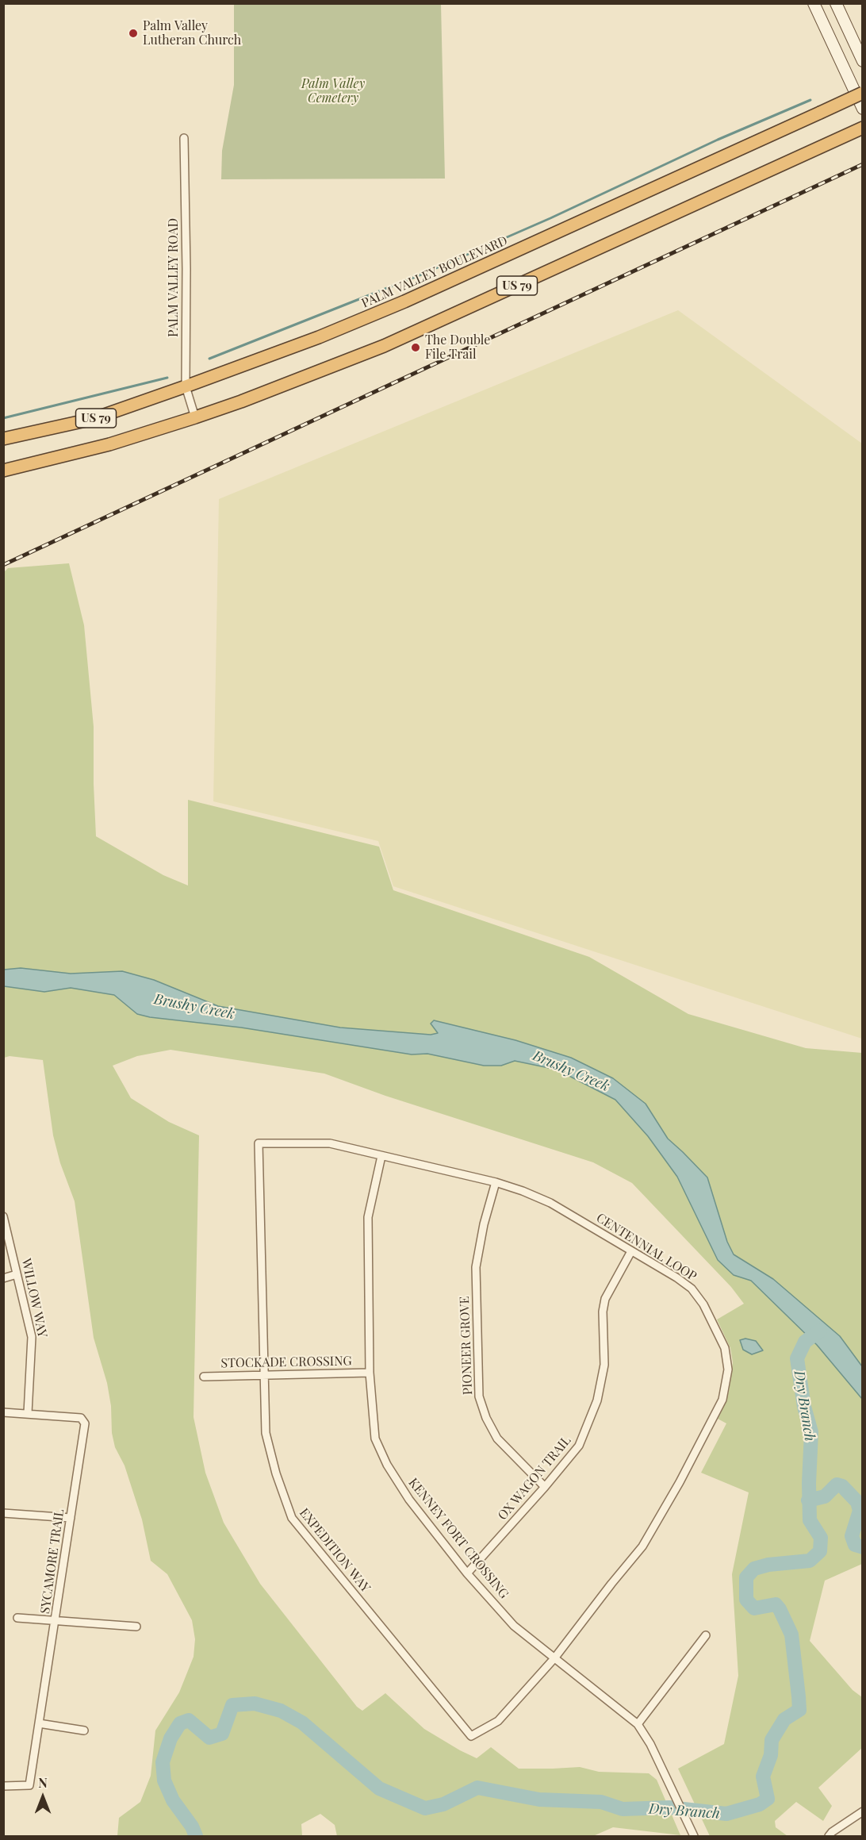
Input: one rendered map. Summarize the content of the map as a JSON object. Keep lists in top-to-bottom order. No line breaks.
{"streets":{"highway":["PALM VALLEY BOULEVARD","US 79"],"street":["PALM VALLEY ROAD","CENTENNIAL LOOP","WILLOW WAY","PIONEER GROVE","STOCKADE CROSSING","OX WAGON TRAIL","KENNEY FORT CROSSING","EXPEDITION WAY","SYCAMORE TRAIL"]},"crossings":[["PALM VALLEY BOULEVARD","PALM VALLEY ROAD"],["PALM VALLEY ROAD","US 79"],["CENTENNIAL LOOP","PIONEER GROVE"],["CENTENNIAL LOOP","OX WAGON TRAIL"],["CENTENNIAL LOOP","KENNEY FORT CROSSING"],["CENTENNIAL LOOP","EXPEDITION WAY"],["WILLOW WAY","SYCAMORE TRAIL"],["PIONEER GROVE","OX WAGON TRAIL"],["STOCKADE CROSSING","KENNEY FORT CROSSING"],["STOCKADE CROSSING","EXPEDITION WAY"],["OX WAGON TRAIL","KENNEY FORT CROSSING"],["KENNEY FORT CROSSING","EXPEDITION WAY"]],"water":["Brushy Creek","Dry Branch"],"parks":["Palm Valley Cemetery"],"places":["Palm Valley Lutheran Church","The Double File Trail"],"north":"top"}
